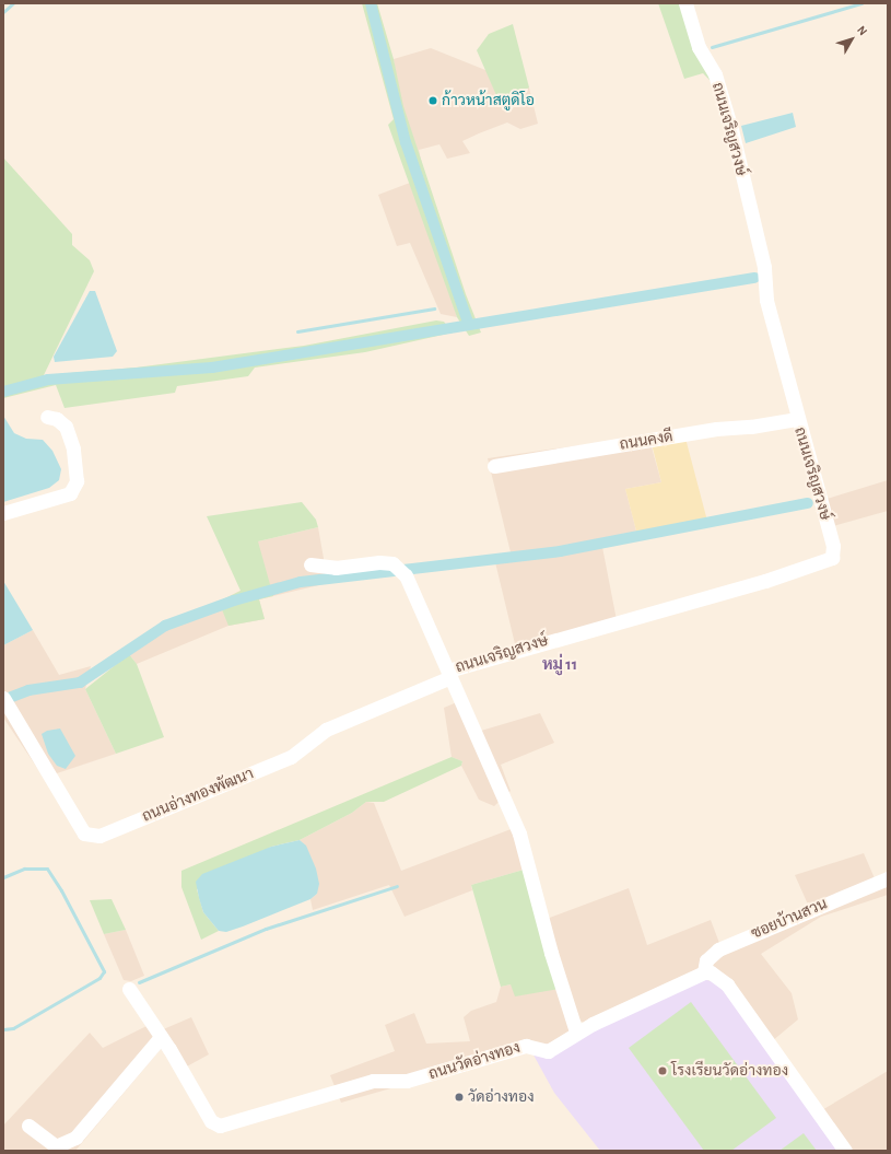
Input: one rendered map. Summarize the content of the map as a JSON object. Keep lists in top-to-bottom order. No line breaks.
{"streets":{"street":["ถนนเจริญสวงษ์","ถนนคงดี","ถนนอ่างทองพัฒนา","ซอยบ้านสวน","ถนนวัดอ่างทอง"]},"crossings":[["ถนนเจริญสวงษ์","ถนนคงดี"],["ถนนเจริญสวงษ์","ถนนอ่างทองพัฒนา"],["ถนนเจริญสวงษ์","ถนนวัดอ่างทอง"],["ซอยบ้านสวน","ถนนวัดอ่างทอง"]],"districts":["หมู่ 11"],"places":["ก้าวหน้าสตูดิโอ","โรงเรียนวัดอ่างทอง","วัดอ่างทอง"],"north":"top right"}
